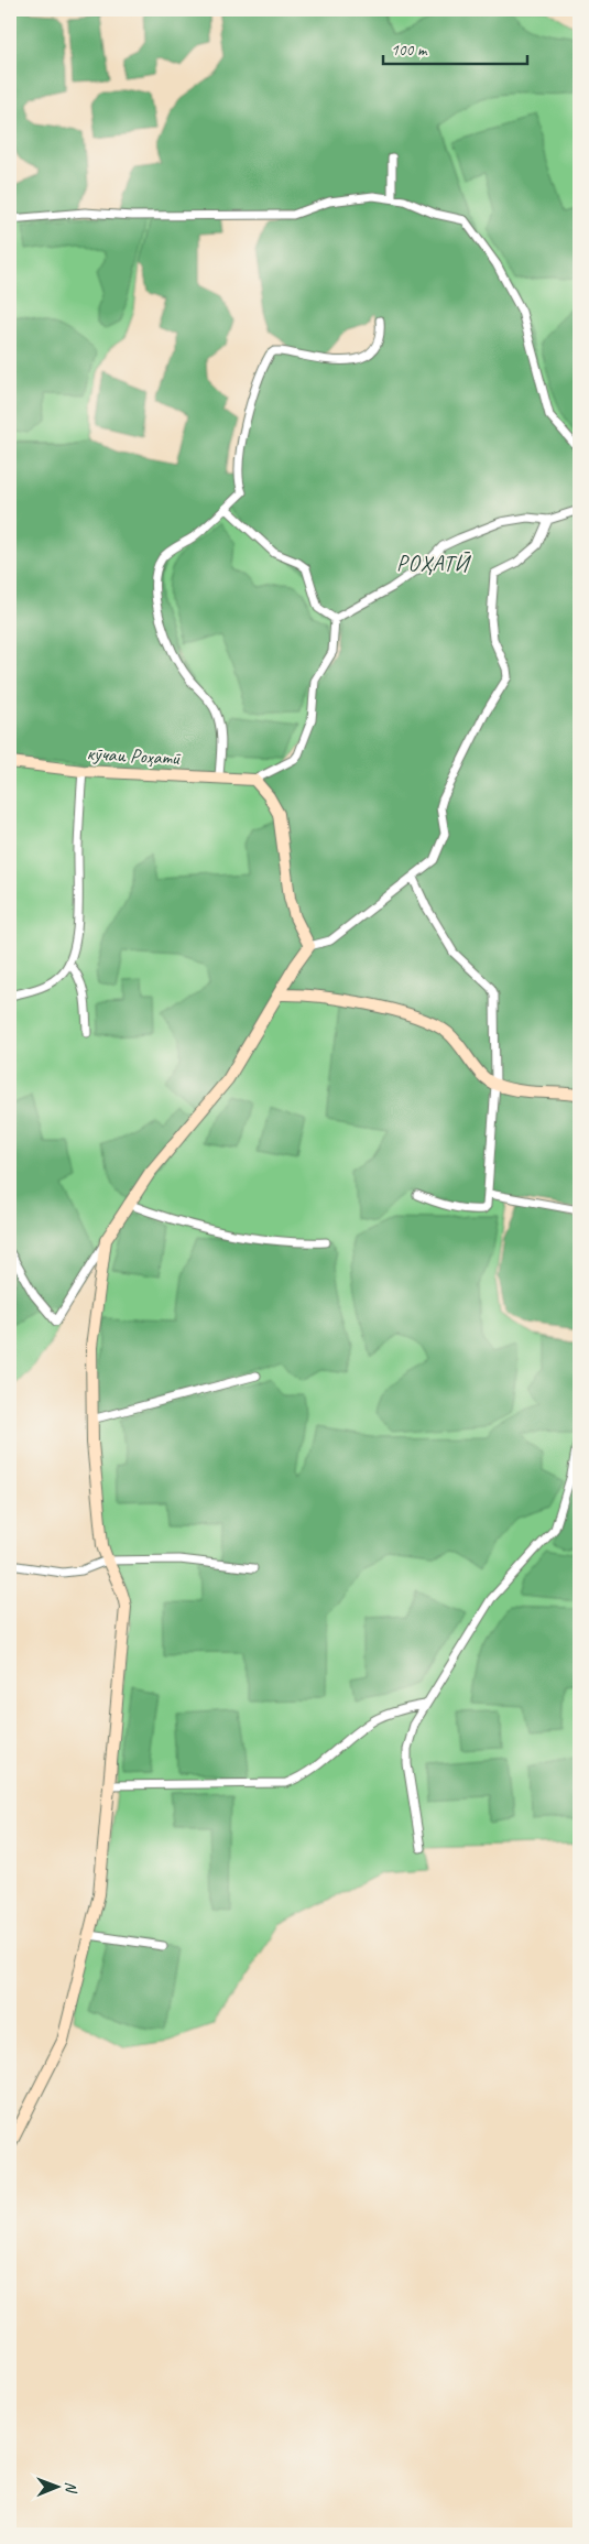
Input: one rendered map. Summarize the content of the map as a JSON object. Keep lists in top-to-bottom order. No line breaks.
{"streets":{"street":["кӯчаи Роҳатӣ"]},"districts":["РОҲАТӢ"],"scale_bar":"100 m","north":"right"}
